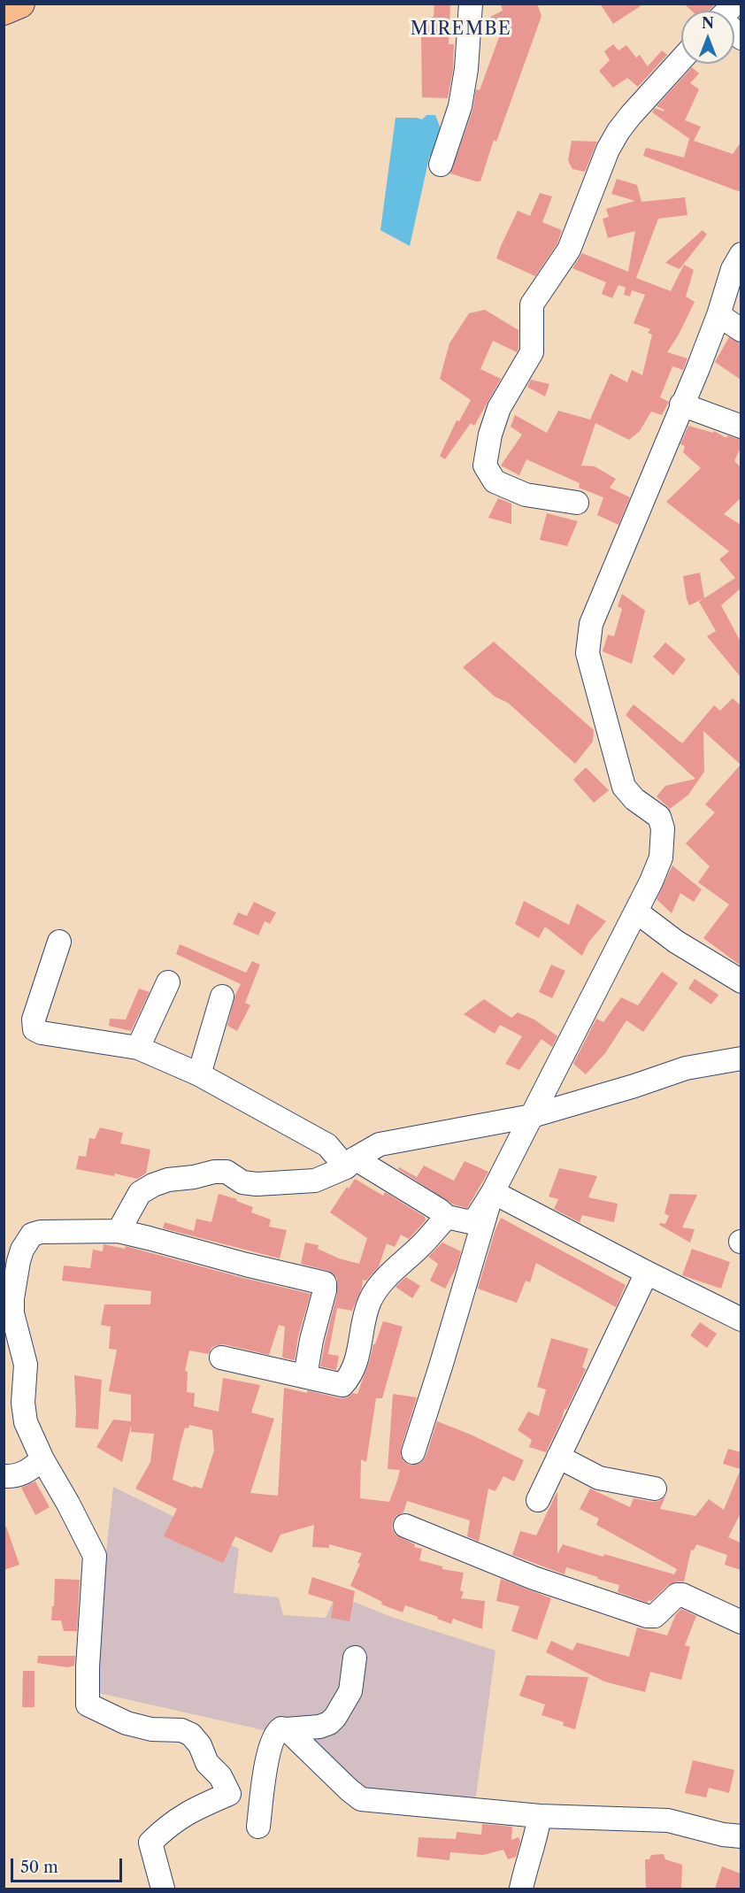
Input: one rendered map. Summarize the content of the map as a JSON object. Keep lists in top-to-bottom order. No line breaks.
{"districts":["MIREMBE"],"scale_bar":"50 m","north":"top"}
